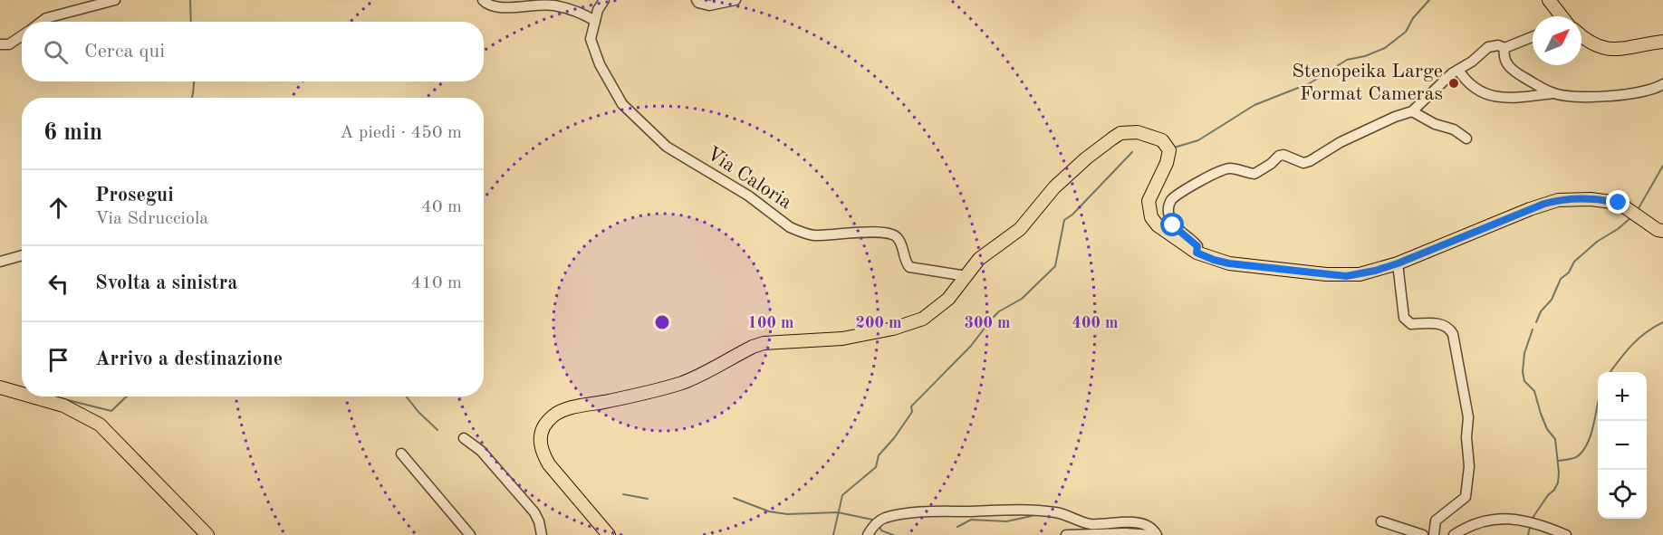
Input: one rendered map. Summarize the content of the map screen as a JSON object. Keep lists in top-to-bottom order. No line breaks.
{"streets":{"street":["Via Caloria"]},"places":["Stenopeika Large Format Cameras"],"north":"top right","page":{"search":"Cerca qui","heading":["6 min","A piedi · 450 m"],"list":[["Prosegui","Via Sdrucciola","40 m"],["Svolta a sinistra","410 m"],"Arrivo a destinazione"],"map_buttons":["+","−"]},"rings":["100 m","200 m","300 m","400 m"]}
